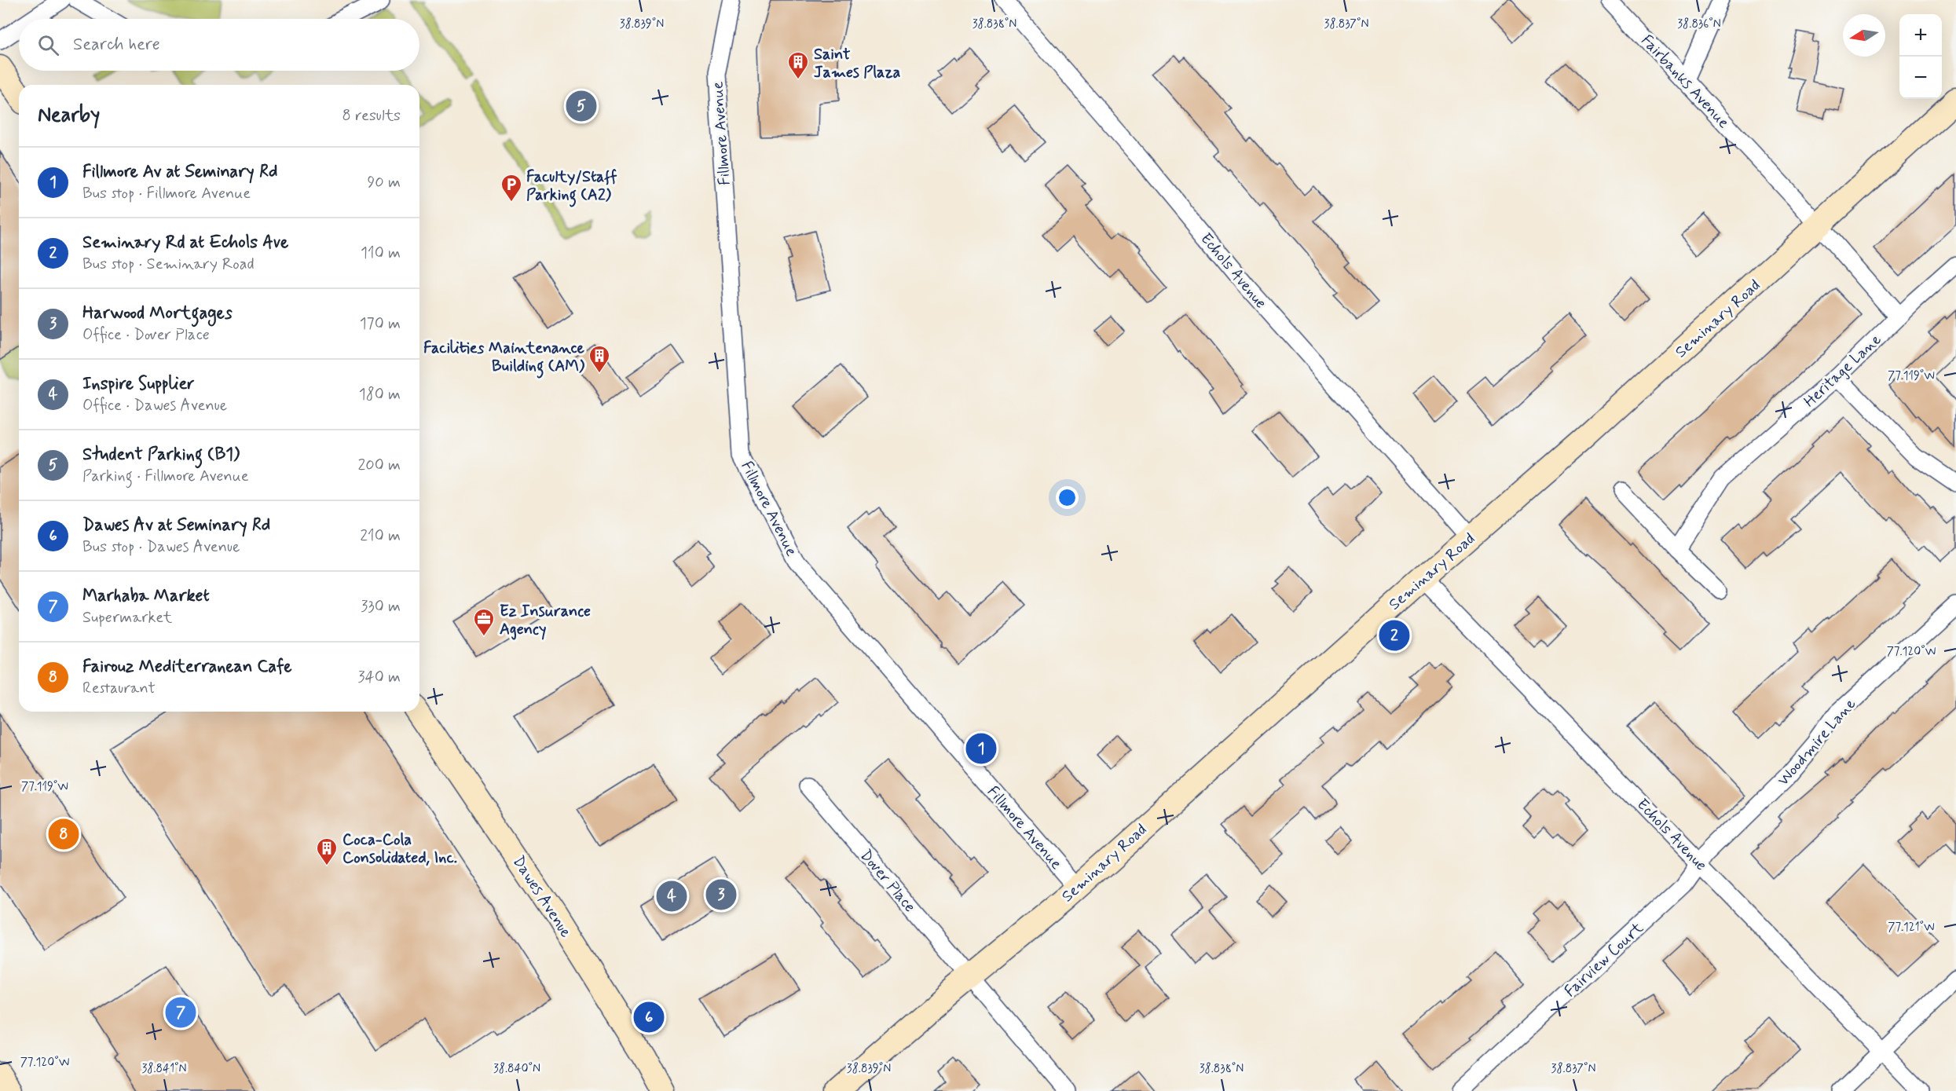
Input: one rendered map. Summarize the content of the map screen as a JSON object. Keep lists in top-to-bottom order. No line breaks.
{"streets":{"main road":["Seminary Road","Dawes Avenue"],"street":["Fairbanks Avenue","Fillmore Avenue","Echols Avenue","Heritage Lane","Woodmire Lane","Dover Place","Fairview Court"]},"crossings":[["Fairbanks Avenue","Seminary Road"],["Fillmore Avenue","Seminary Road"],["Echols Avenue","Seminary Road"],["Echols Avenue","Woodmire Lane"],["Echols Avenue","Fairview Court"],["Seminary Road","Dover Place"],["Woodmire Lane","Fairview Court"]],"places":{"building":["Saint James Plaza","Facilities Maintenance Building (AM)","Coca-Cola Consolidated, Inc."],"parking":["Faculty/Staff Parking (A2)"],"office":["Ez Insurance Agency"]},"north":"left","page":{"map_buttons":["+","−"],"search":"Search here","heading":["Nearby","8 results"],"pins":["5","2","1","8","3","4","7","6"],"list":[{"mark":"1","name":"Fillmore Av at Seminary Rd","note":"Bus stop · Fillmore Avenue","value":"90 m"},{"mark":"2","name":"Seminary Rd at Echols Ave","note":"Bus stop · Seminary Road","value":"110 m"},{"mark":"3","name":"Harwood Mortgages","note":"Office · Dover Place","value":"170 m"},{"mark":"4","name":"Inspire Supplier","note":"Office · Dawes Avenue","value":"180 m"},{"mark":"5","name":"Student Parking (B1)","note":"Parking · Fillmore Avenue","value":"200 m"},{"mark":"6","name":"Dawes Av at Seminary Rd","note":"Bus stop · Dawes Avenue","value":"210 m"},{"mark":"7","name":"Marhaba Market","note":"Supermarket","value":"330 m"},{"mark":"8","name":"Fairouz Mediterranean Cafe","note":"Restaurant","value":"340 m"}]},"coordinates":["38.839°N","38.838°N","38.837°N","38.836°N","77.119°W","77.120°W","77.121°W","38.841°N","38.840°N"]}
